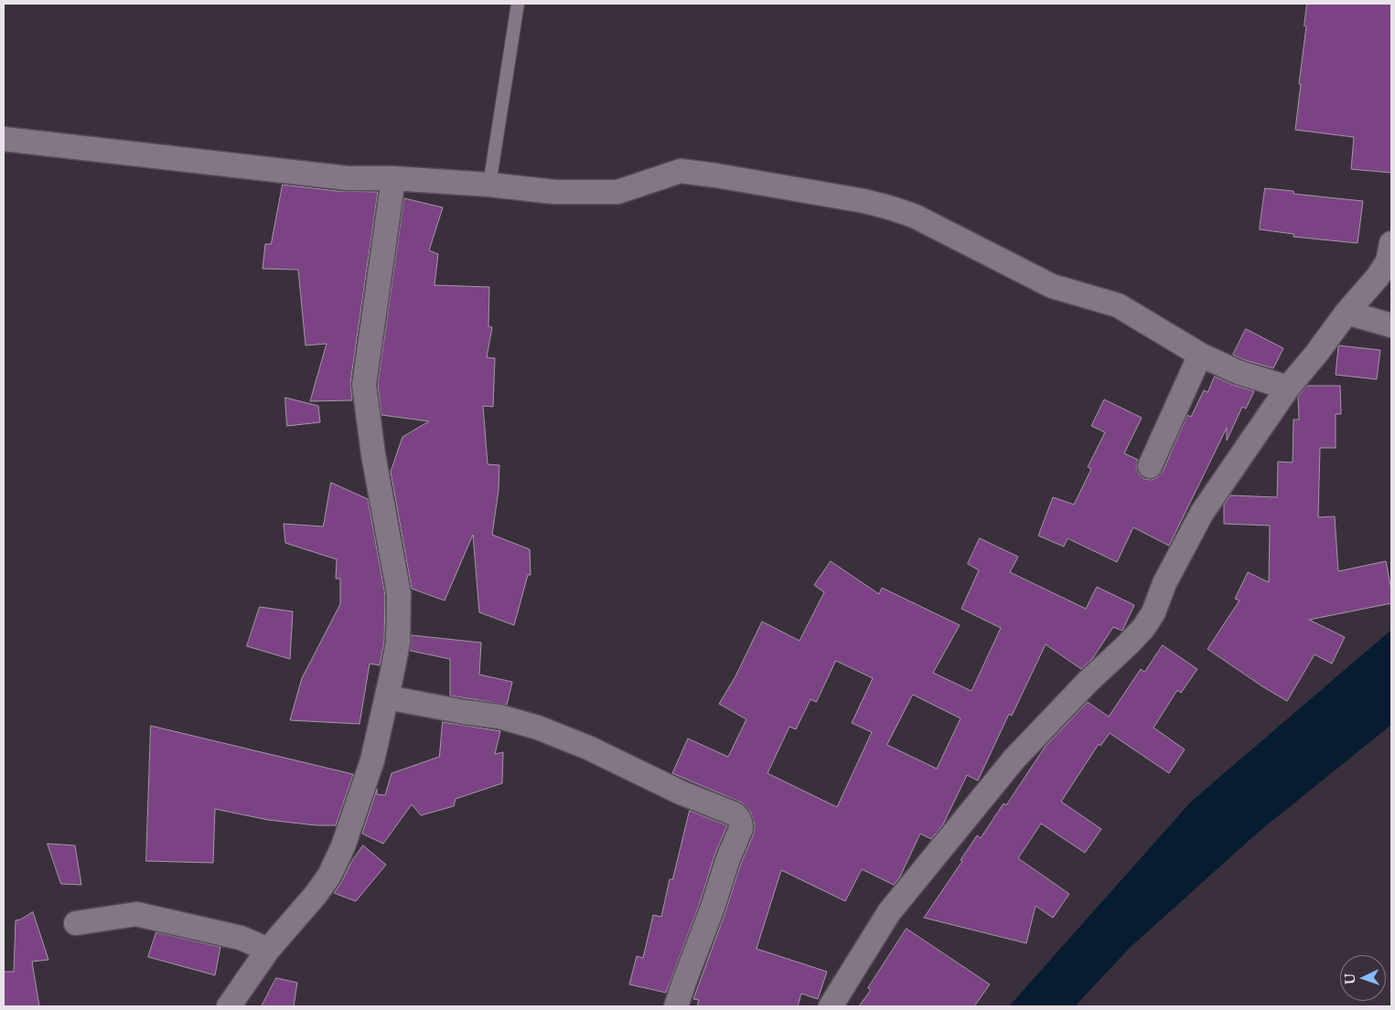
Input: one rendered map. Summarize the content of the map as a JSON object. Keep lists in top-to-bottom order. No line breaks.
{"north":"left"}
